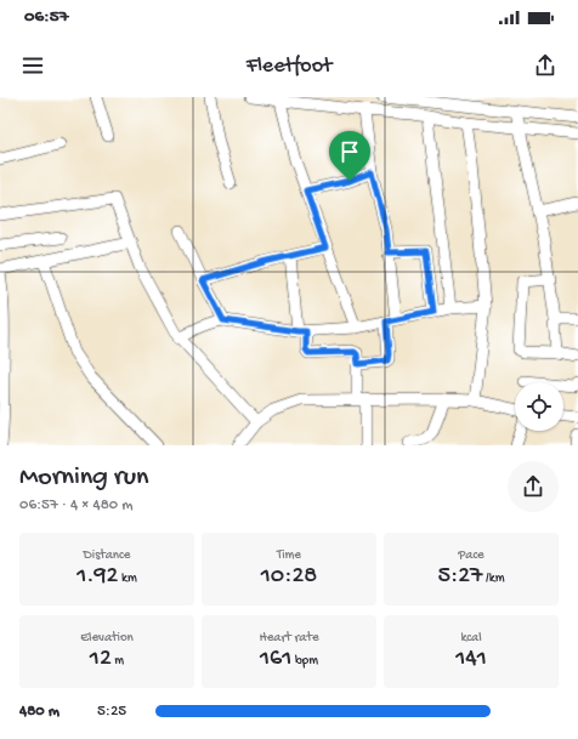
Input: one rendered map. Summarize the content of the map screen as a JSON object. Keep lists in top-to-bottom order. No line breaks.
{"page":{"status":"06:57","header":"Fleetfoot","heading":["Morning run","06:57 · 4 × 480 m"],"stats":[["Distance","1.92 km"],["Time","10:28"],["Pace","5:27 /km"],["Elevation","12 m"],["Heart rate","161 bpm"],["kcal","141"]],"list":[{"name":"480 m","note":"5:25"}]}}
